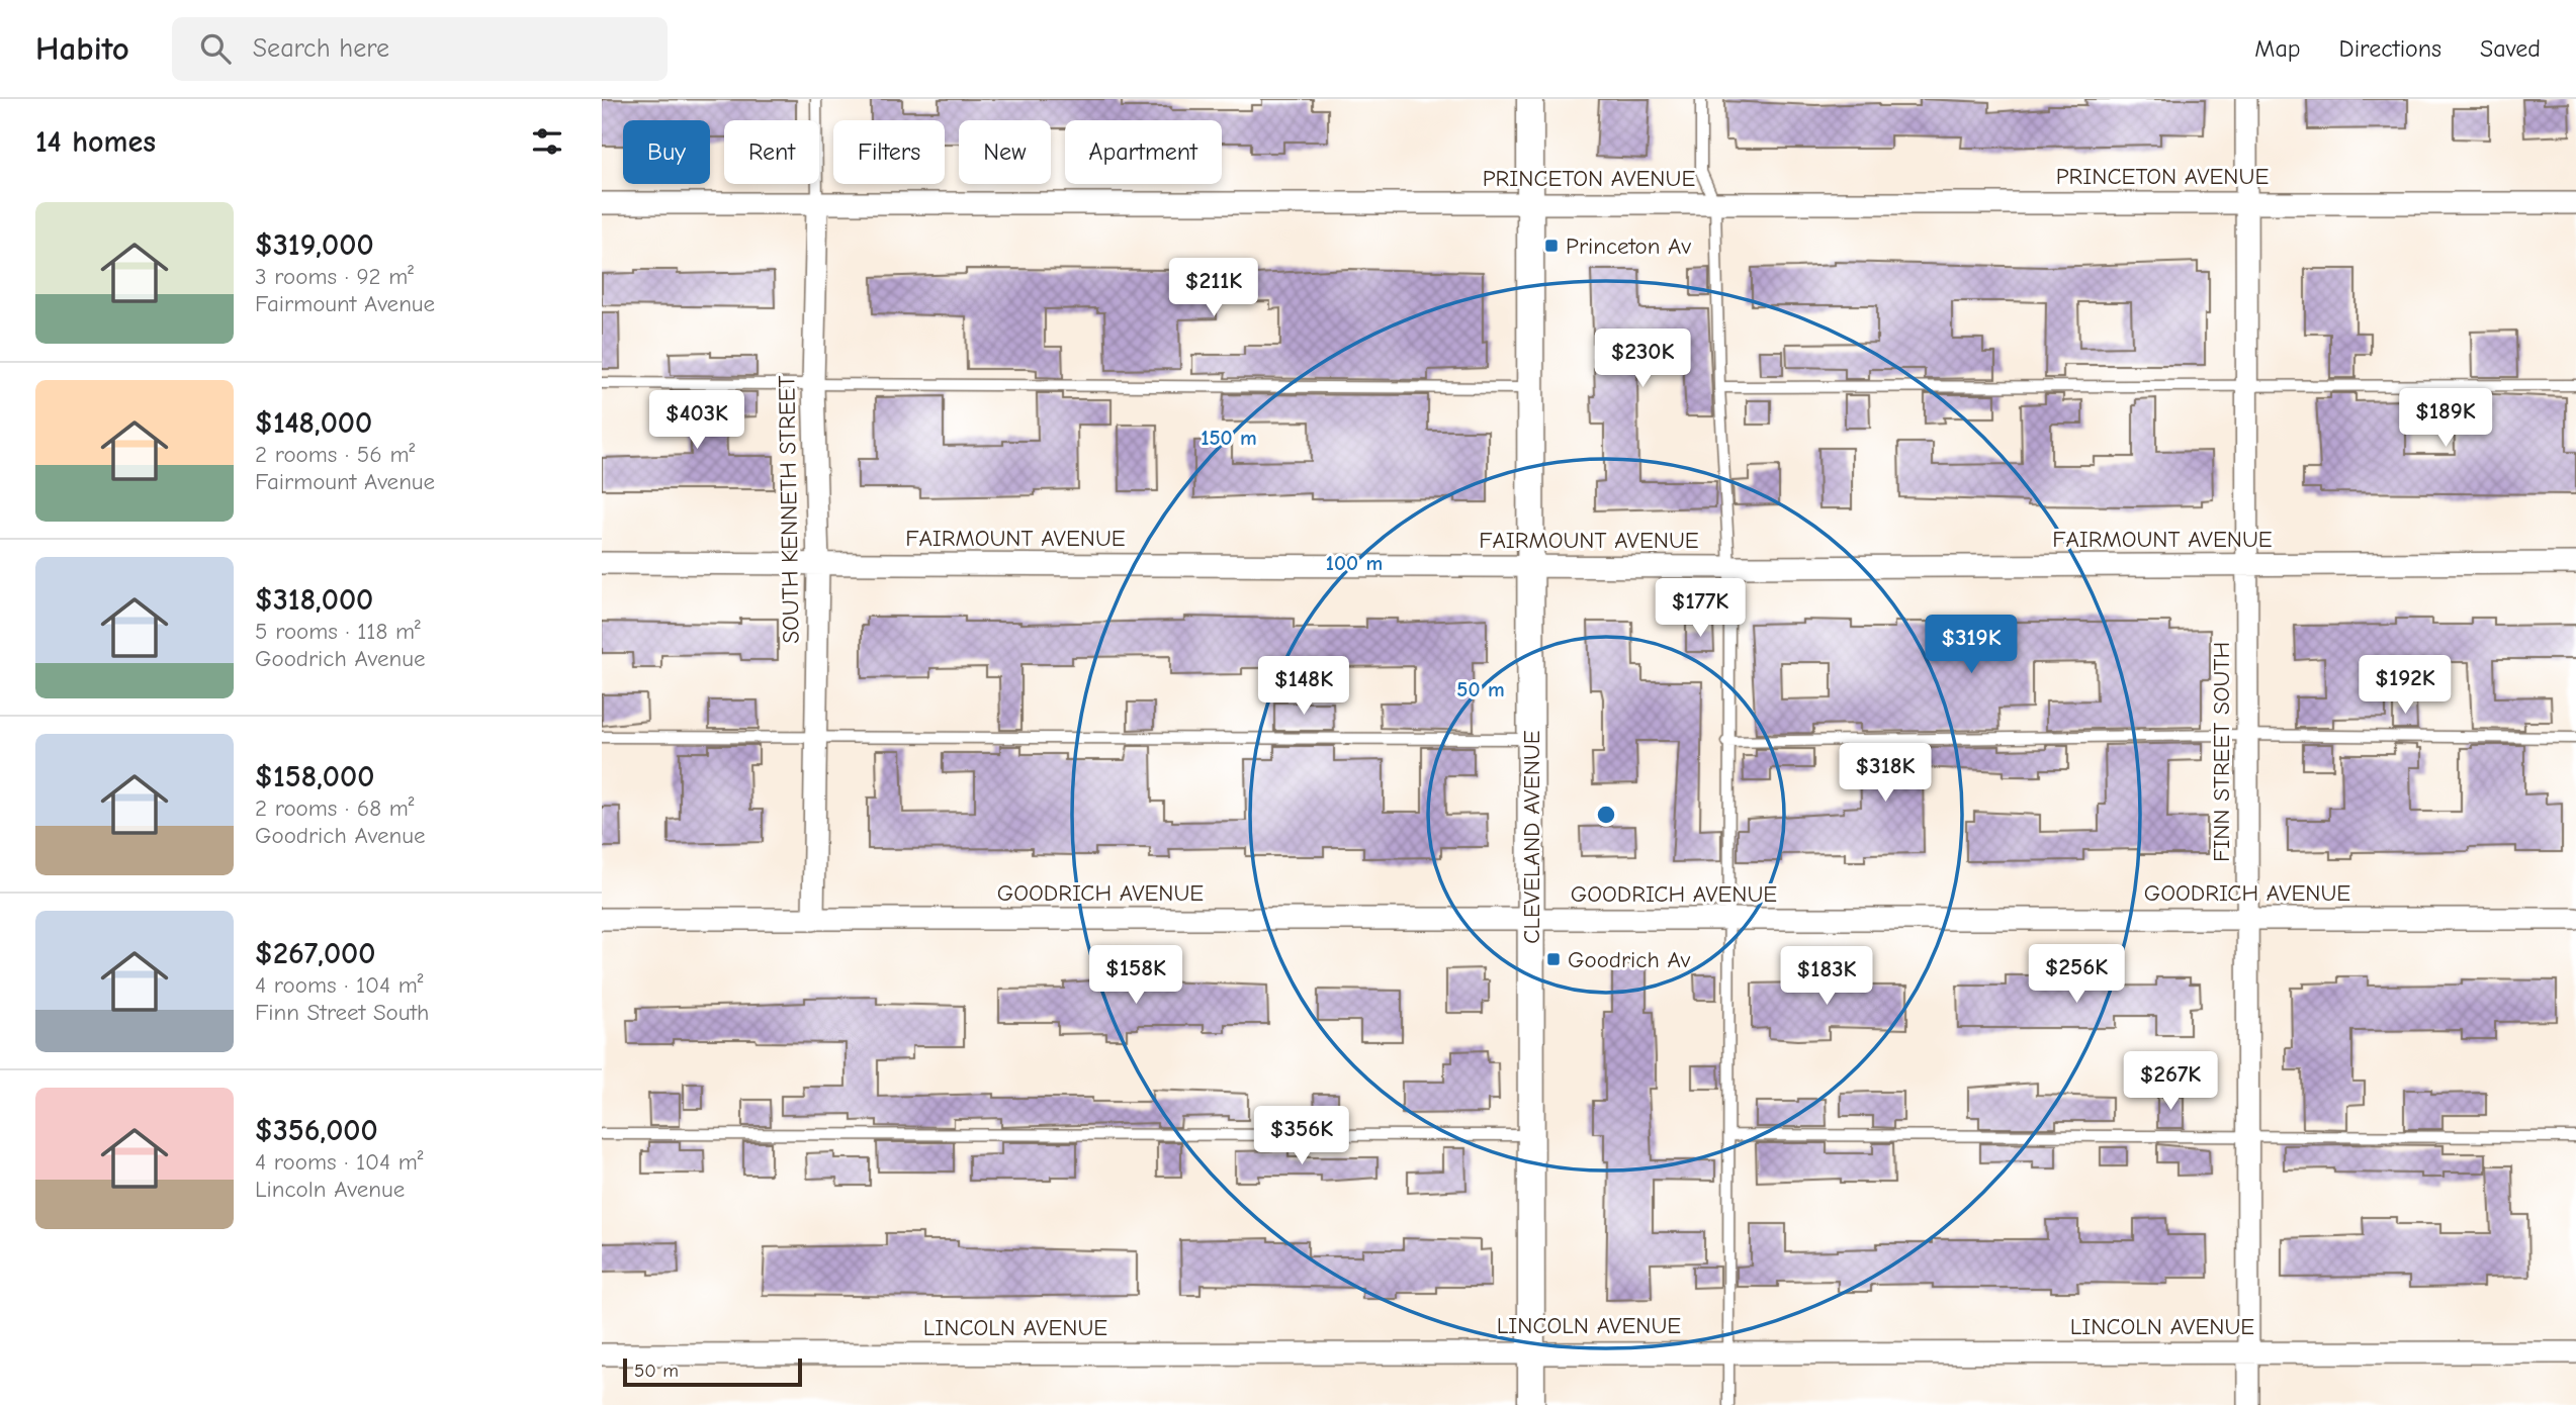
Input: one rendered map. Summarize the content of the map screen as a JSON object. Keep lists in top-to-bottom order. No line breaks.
{"streets":{"street":["PRINCETON AVENUE","SOUTH KENNETH STREET","FAIRMOUNT AVENUE","FINN STREET SOUTH","CLEVELAND AVENUE","GOODRICH AVENUE","LINCOLN AVENUE"]},"crossings":[["PRINCETON AVENUE","SOUTH KENNETH STREET"],["PRINCETON AVENUE","FINN STREET SOUTH"],["PRINCETON AVENUE","CLEVELAND AVENUE"],["SOUTH KENNETH STREET","FAIRMOUNT AVENUE"],["SOUTH KENNETH STREET","GOODRICH AVENUE"],["FAIRMOUNT AVENUE","FINN STREET SOUTH"],["FAIRMOUNT AVENUE","CLEVELAND AVENUE"],["FINN STREET SOUTH","GOODRICH AVENUE"],["FINN STREET SOUTH","LINCOLN AVENUE"],["CLEVELAND AVENUE","GOODRICH AVENUE"],["CLEVELAND AVENUE","LINCOLN AVENUE"]],"places":{"transit":["Princeton Av","Goodrich Av"]},"scale_bar":"50 m","page":{"header":"Habito","search":"Search here","nav":["Map","Directions","Saved"],"heading":"14 homes","chip":["Buy","Rent","Filters","New","Apartment"],"list":[{"name":"$319,000","note":"3 rooms · 92 m² · Fairmount Avenue"},{"name":"$148,000","note":"2 rooms · 56 m² · Fairmount Avenue"},{"name":"$318,000","note":"5 rooms · 118 m² · Goodrich Avenue"},{"name":"$158,000","note":"2 rooms · 68 m² · Goodrich Avenue"},{"name":"$267,000","note":"4 rooms · 104 m² · Finn Street South"},{"name":"$356,000","note":"4 rooms · 104 m² · Lincoln Avenue"}],"price":["$211K","$230K","$189K","$403K","$177K","$319K","$192K","$148K","$318K","$256K","$158K","$183K","$267K","$356K"],"scale":"50 m"},"rings":["150 m","100 m","50 m"]}
